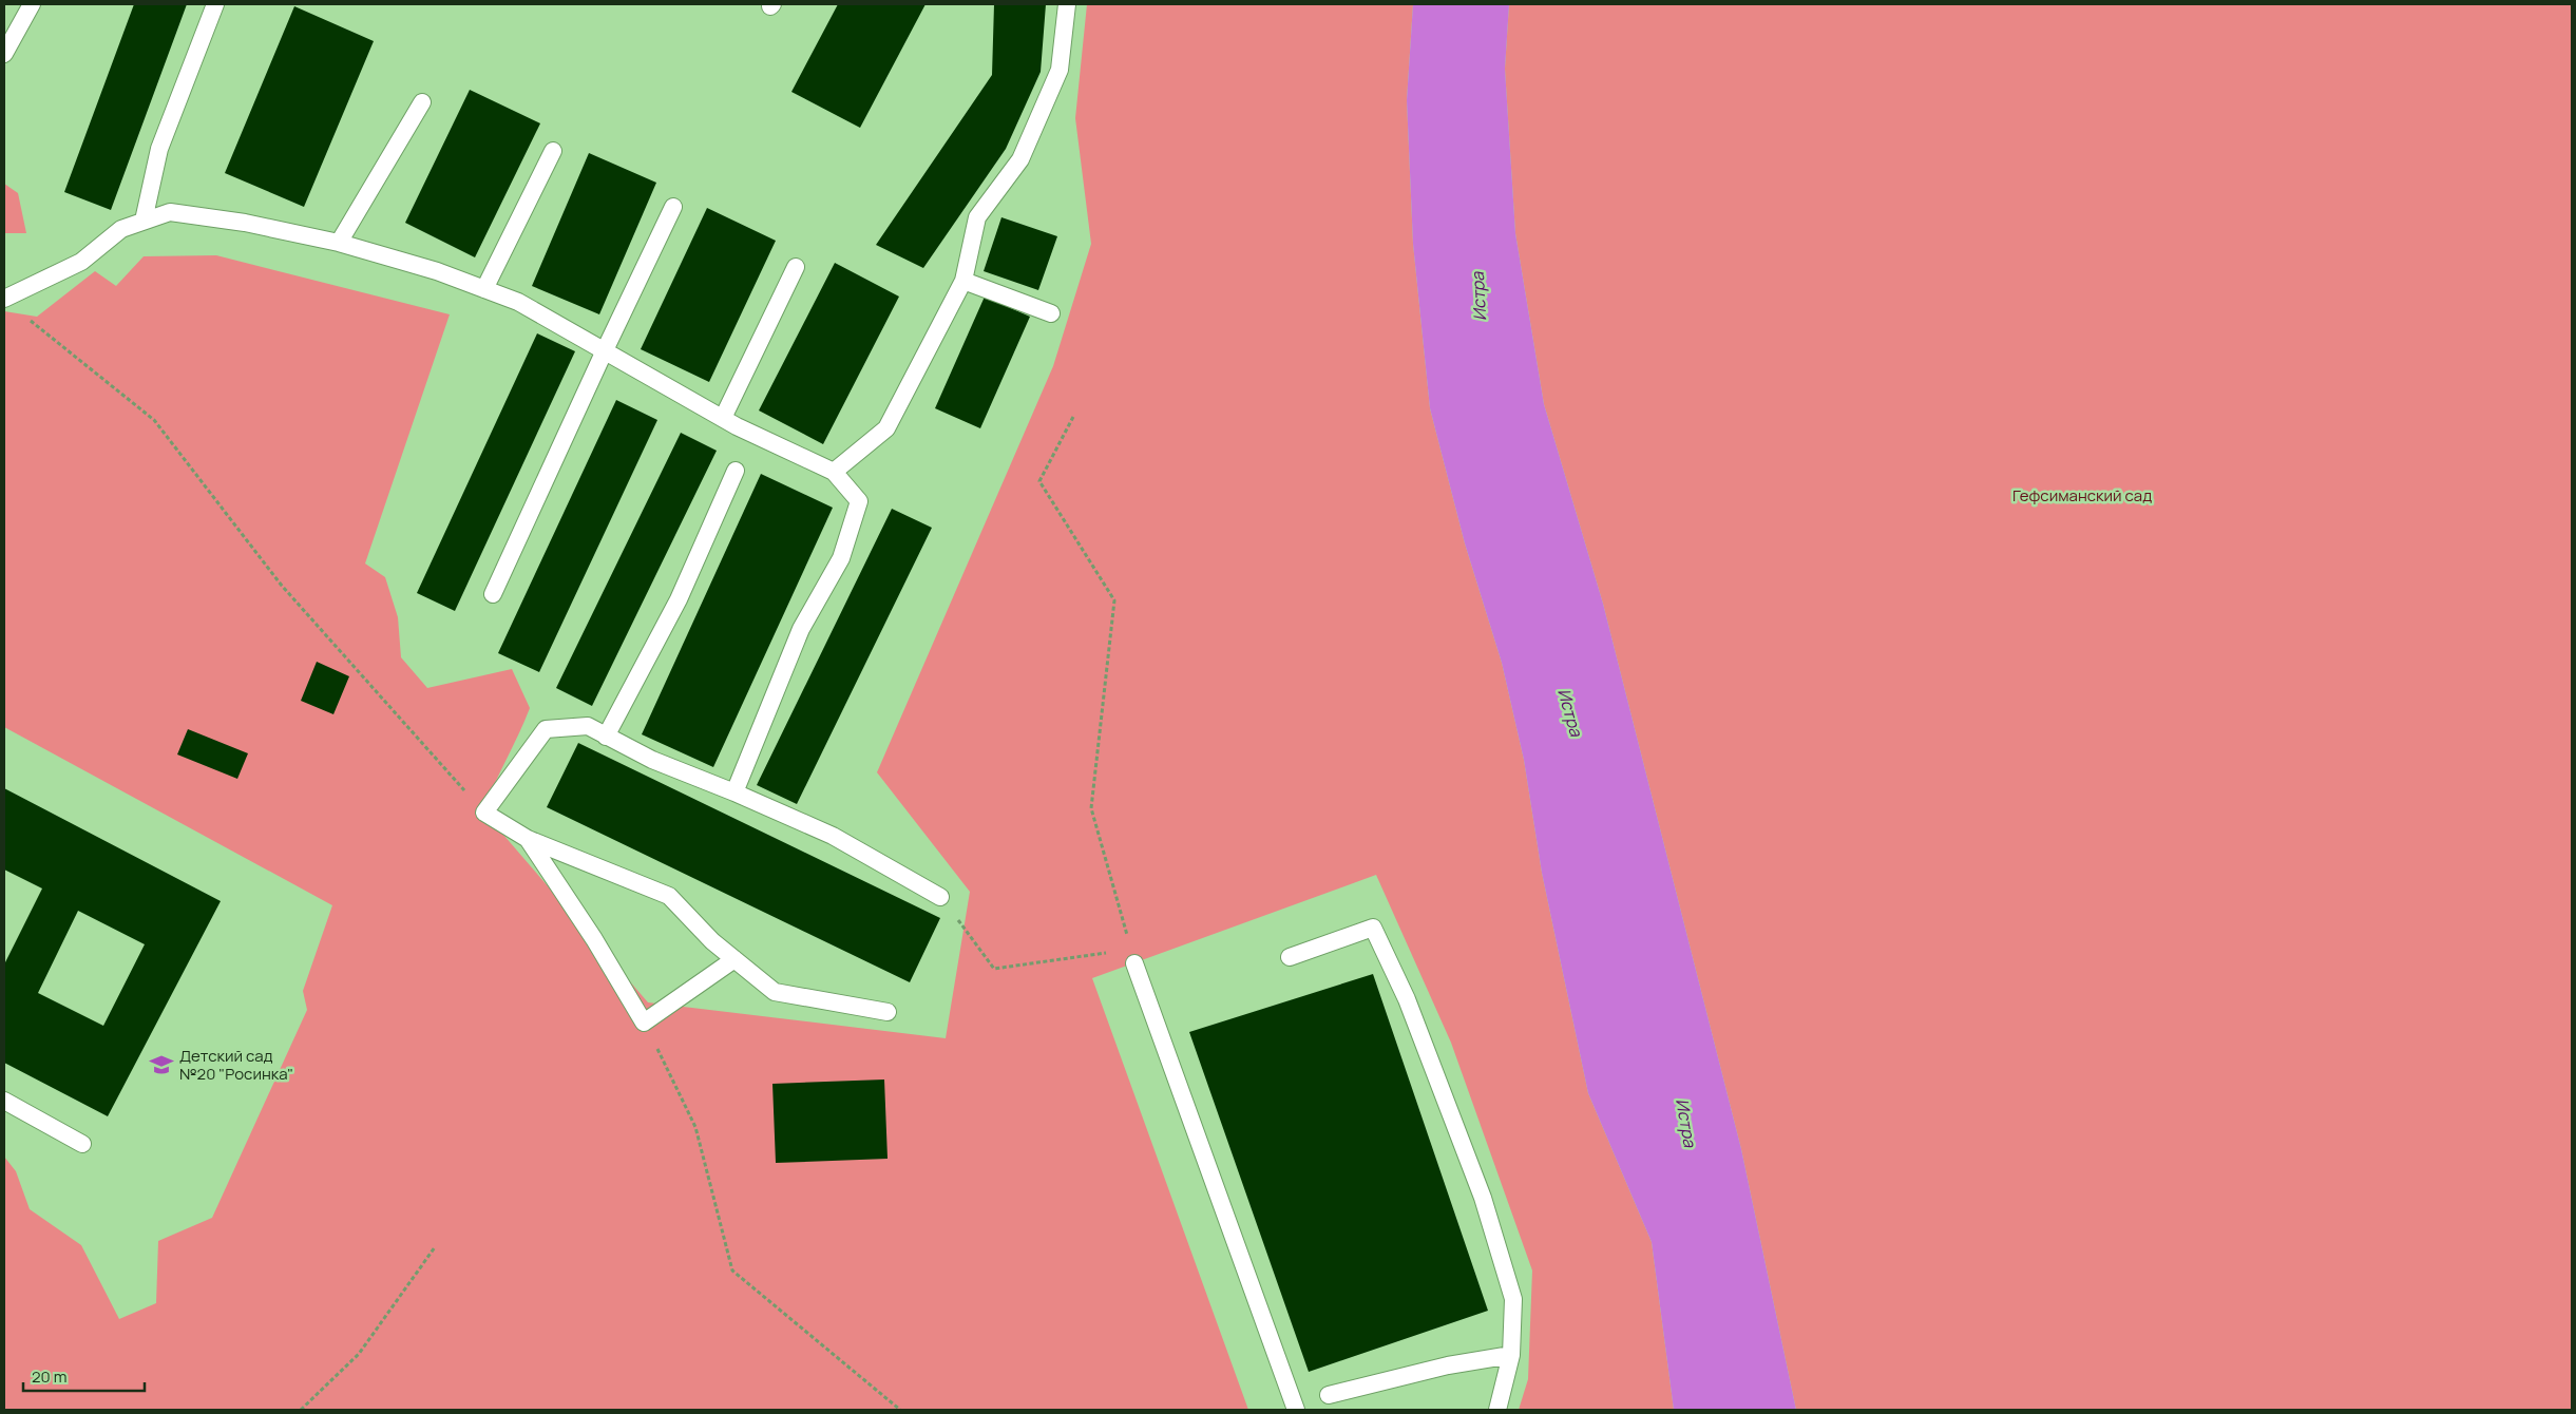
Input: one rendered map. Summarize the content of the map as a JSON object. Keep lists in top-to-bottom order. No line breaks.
{"water":["Истра"],"parks":["Гефсиманский сад"],"places":{"school or university":["Детский сад №20 \"Росинка\""]},"scale_bar":"20 m"}
